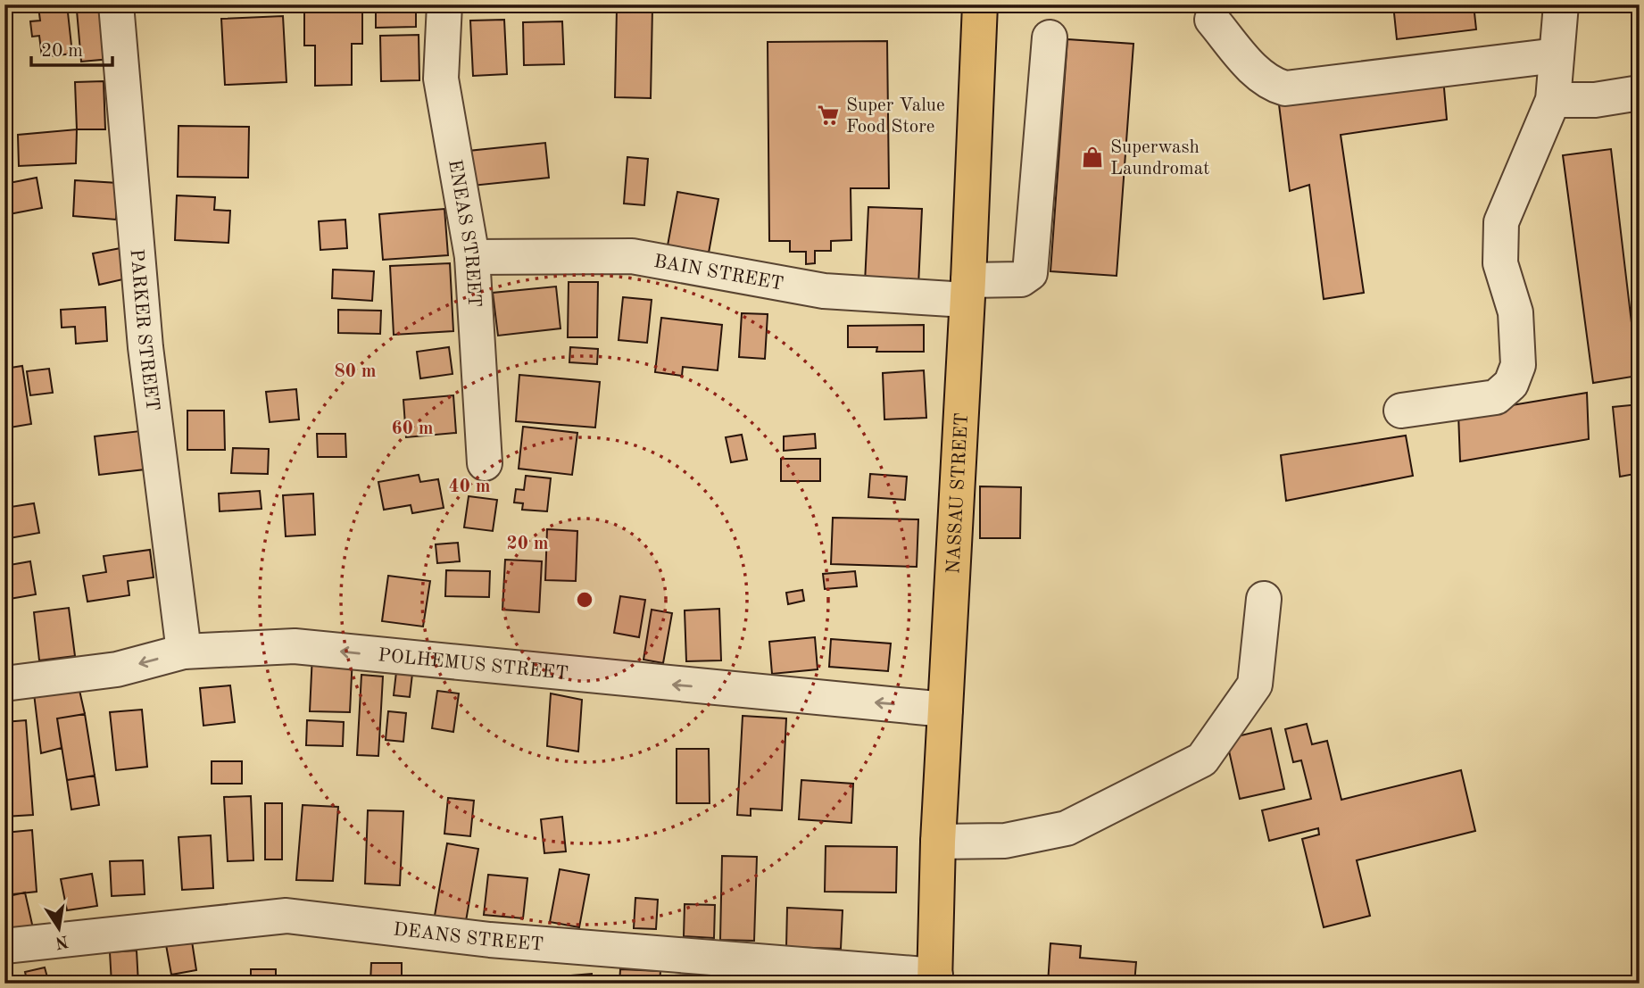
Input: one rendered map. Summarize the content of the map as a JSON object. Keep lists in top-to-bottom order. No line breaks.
{"streets":{"main road":["NASSAU STREET"],"street":["ENEAS STREET","BAIN STREET","PARKER STREET","POLHEMUS STREET","DEANS STREET"]},"crossings":[["ENEAS STREET","BAIN STREET"],["BAIN STREET","NASSAU STREET"],["PARKER STREET","POLHEMUS STREET"],["NASSAU STREET","POLHEMUS STREET"],["NASSAU STREET","DEANS STREET"]],"one_way":["POLHEMUS STREET"],"places":{"supermarket":["Super Value Food Store"],"shop":["Superwash Laundromat"]},"scale_bar":"20 m","north":"bottom","rings":["80 m","60 m","40 m","20 m"]}
